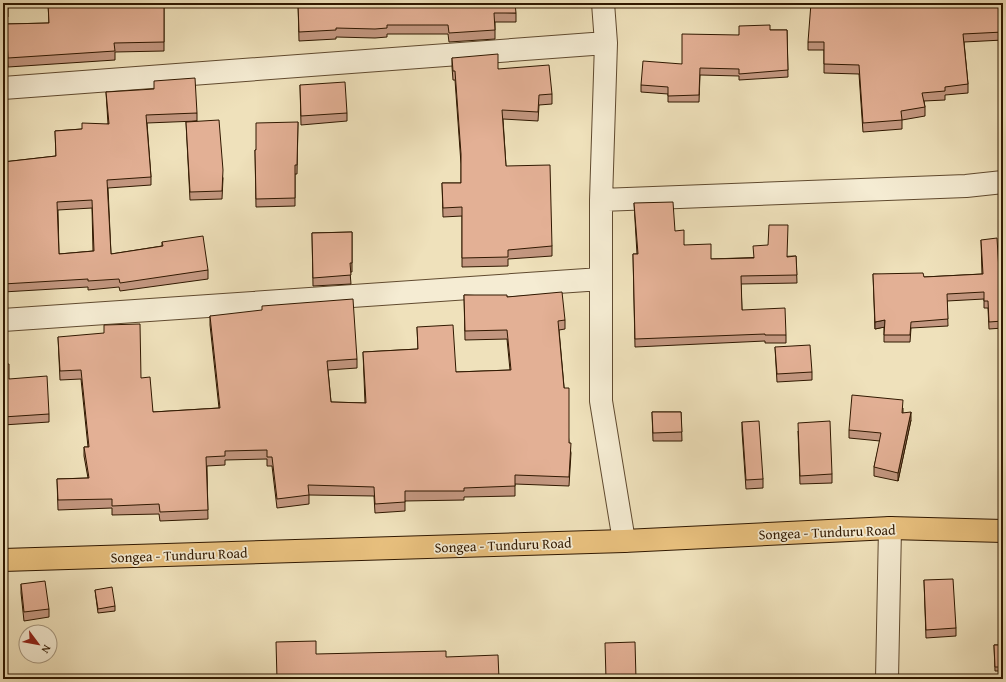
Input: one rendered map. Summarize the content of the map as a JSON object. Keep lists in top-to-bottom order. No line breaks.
{"streets":{"highway":["Songea - Tunduru Road"]},"north":"bottom right"}
